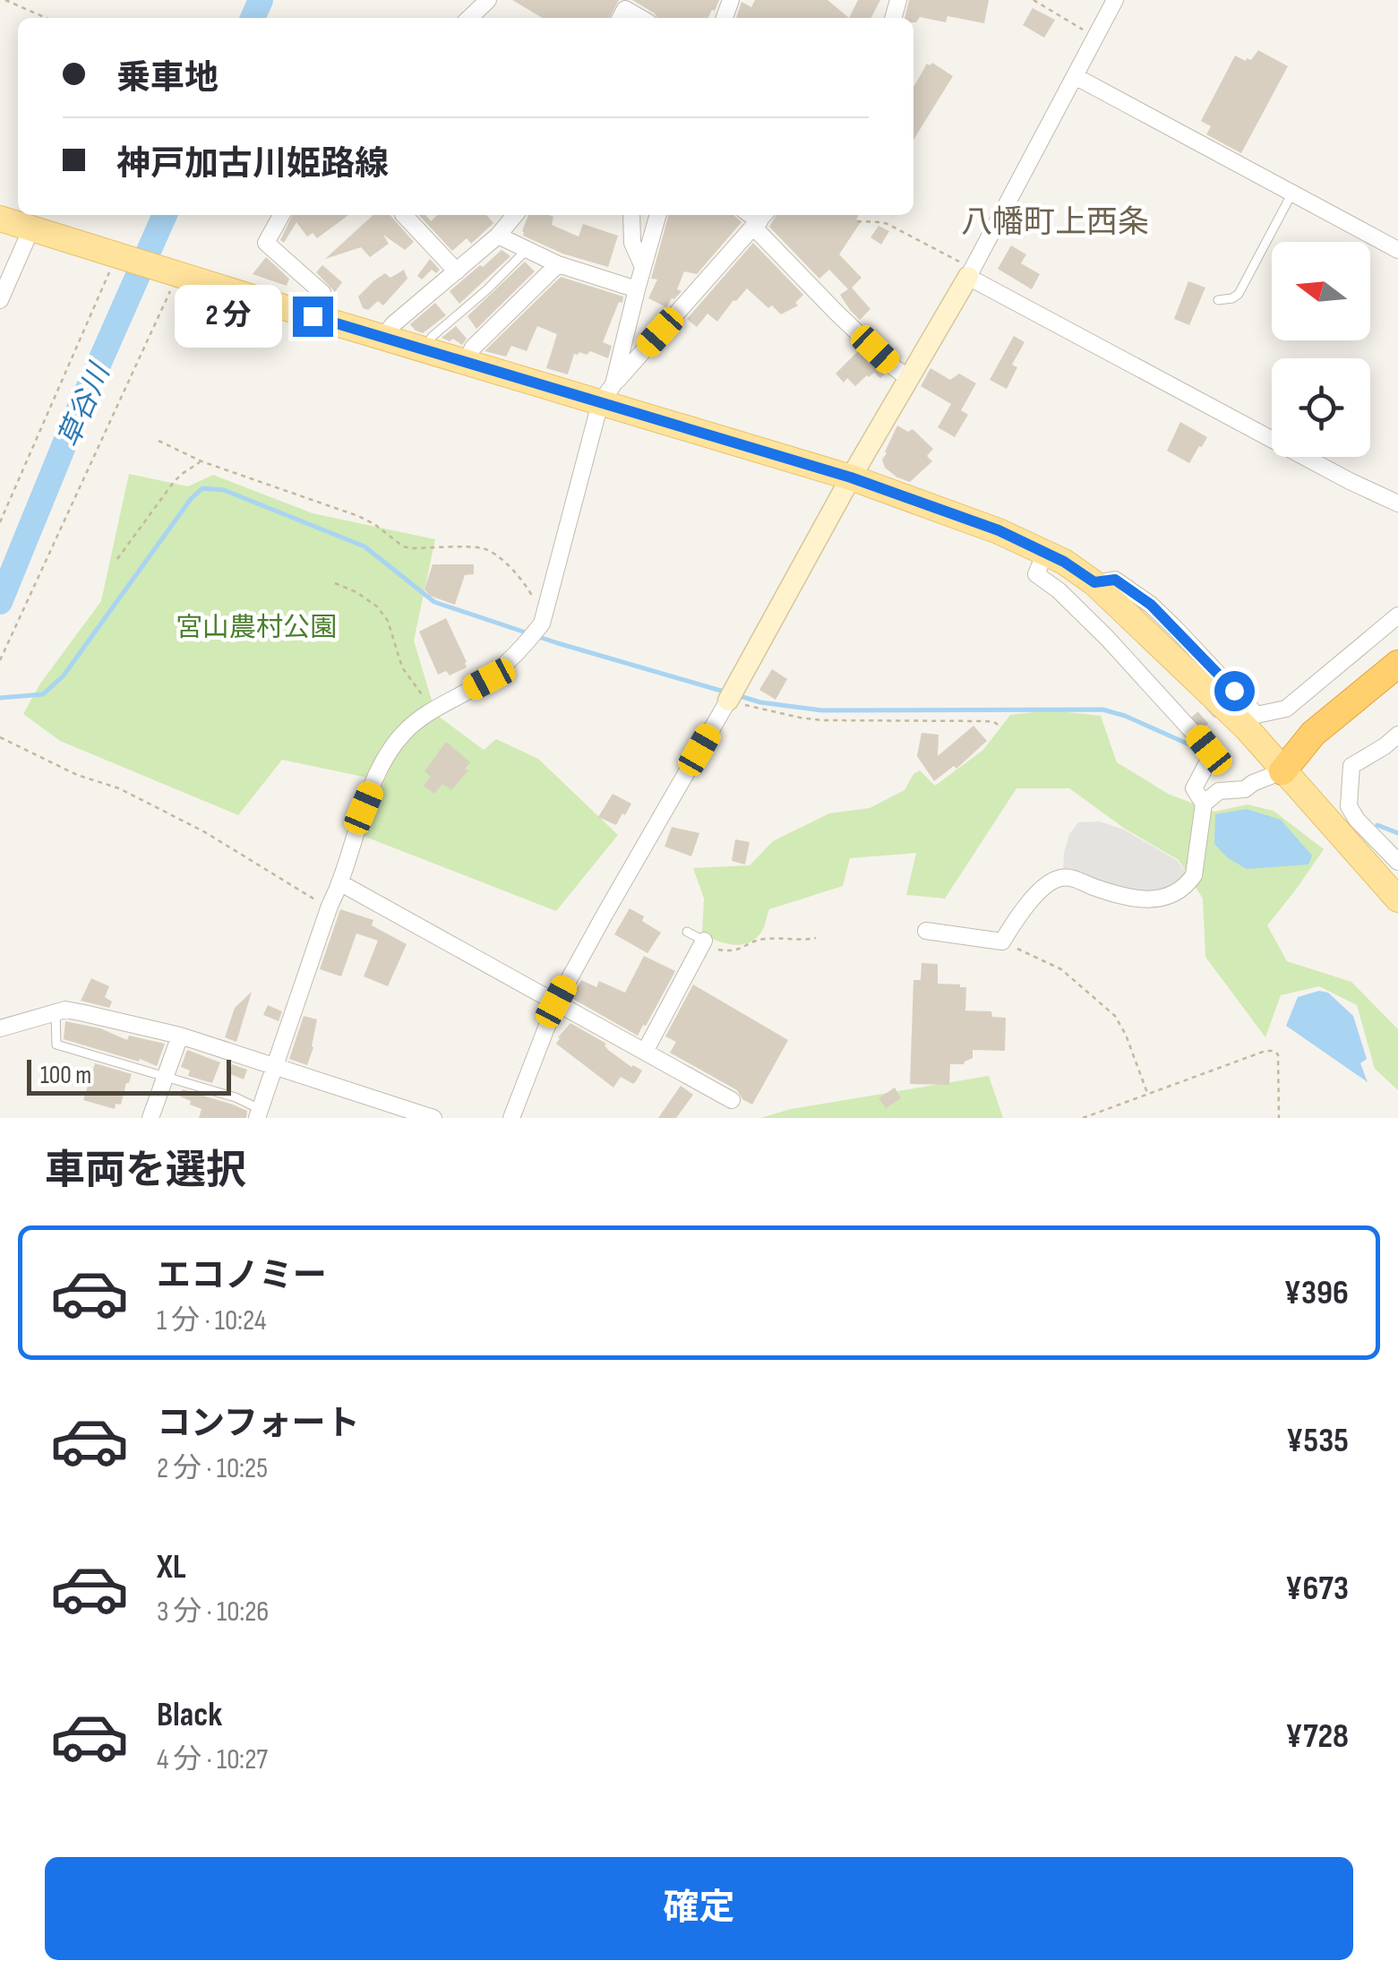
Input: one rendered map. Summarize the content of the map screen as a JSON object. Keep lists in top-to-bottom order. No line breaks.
{"districts":["八幡町上西条"],"water":["草谷川"],"parks":["宮山農村公園"],"scale_bar":"100 m","north":"left","page":{"banner":["乗車地","神戸加古川姫路線"],"bubble":"2 分","scale":"100 m","heading":"車両を選択","list":[{"name":"エコノミー","note":"1 分 · 10:24","value":"¥396"},{"name":"コンフォート","note":"2 分 · 10:25","value":"¥535"},{"name":"XL","note":"3 分 · 10:26","value":"¥673"},{"name":"Black","note":"4 分 · 10:27","value":"¥728"}],"buttons":"確定"}}
